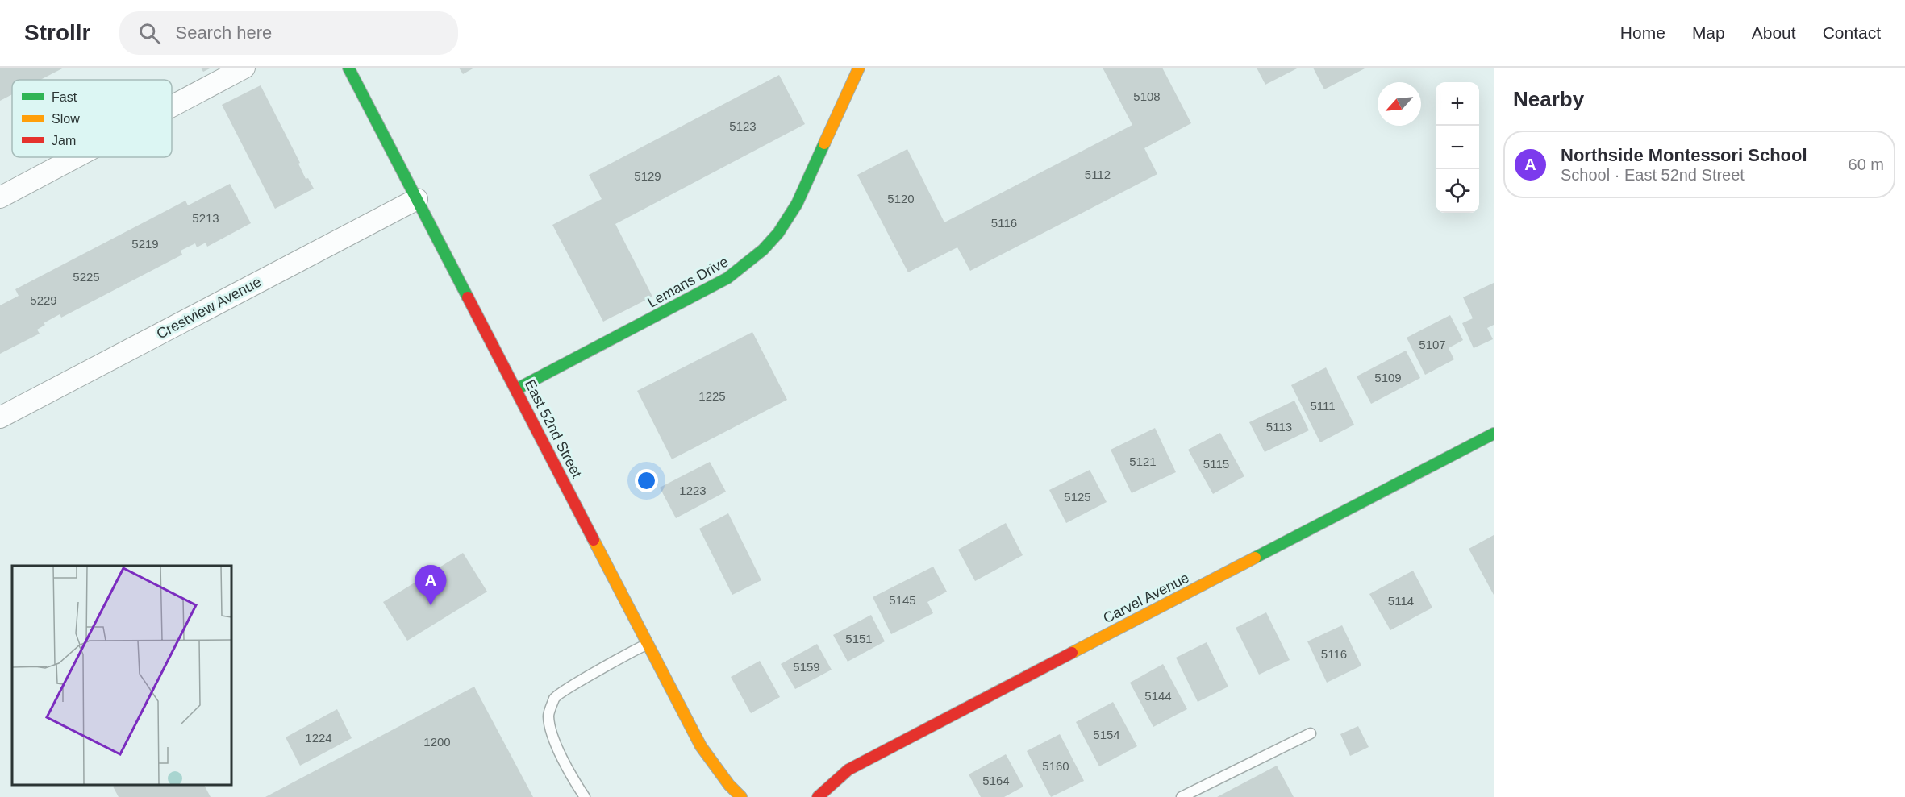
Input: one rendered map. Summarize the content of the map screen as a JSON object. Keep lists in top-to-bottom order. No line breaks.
{"streets":{"street":["Lemans Drive","Crestview Avenue","East 52nd Street","Carvel Avenue"]},"crossings":[["Lemans Drive","East 52nd Street"],["Crestview Avenue","East 52nd Street"]],"house_numbers":["5108","5123","5112","5129","5120","5213","5116","5219","5225","5229","5107","5109","1225","5111","5113","5121","5115","1223","5125","5145","5114","5151","5116","5159","5144","5154","1224","1200","5160","5164"],"legend":["Fast","Slow","Jam"],"north":"bottom left","page":{"header":"Strollr","search":"Search here","nav":["Home","Map","About","Contact"],"heading":"Nearby","map_buttons":["+","−"],"list":[{"mark":"A","name":"Northside Montessori School","note":"School · East 52nd Street","value":"60 m"}],"pins":"A"}}
